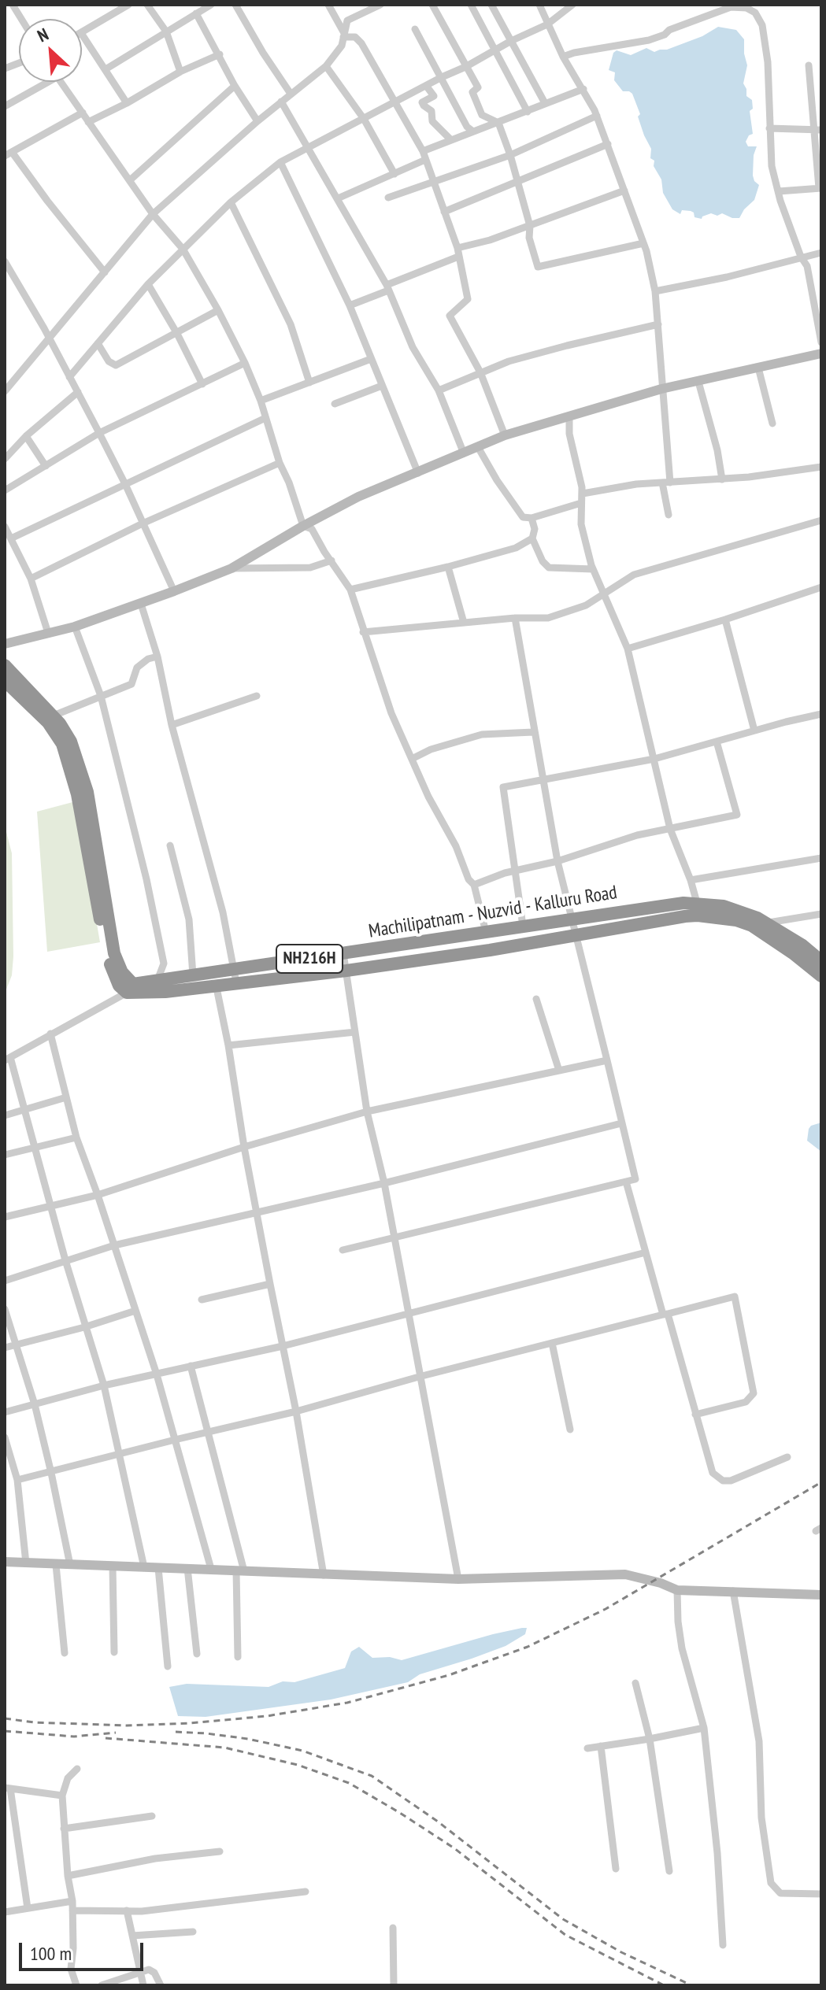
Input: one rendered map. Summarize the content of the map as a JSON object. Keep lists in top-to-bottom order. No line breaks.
{"streets":{"highway":["Machilipatnam - Nuzvid - Kalluru Road","NH216H"]},"scale_bar":"100 m","north":"top left"}
